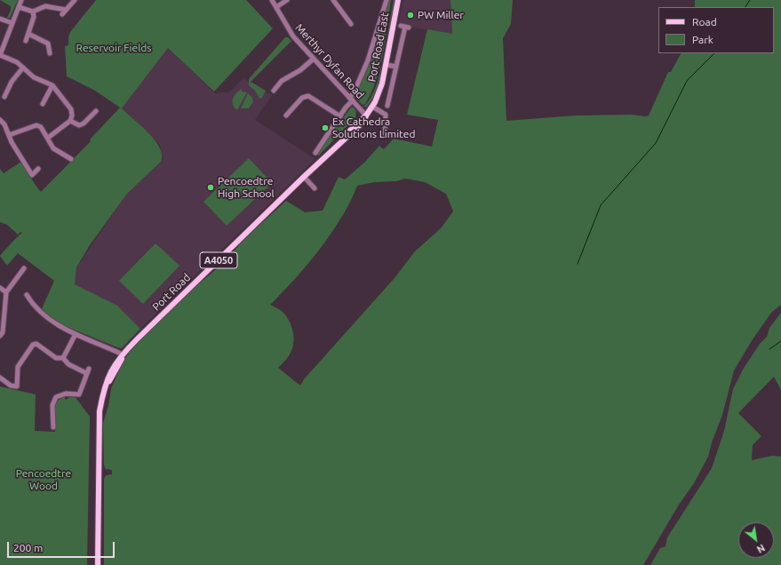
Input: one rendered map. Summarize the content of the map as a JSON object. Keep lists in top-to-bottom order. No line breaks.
{"streets":{"main road":["Port Road East","A4050","Port Road"],"street":["Merthyr Dyfan Road"]},"crossings":[["Port Road East","Merthyr Dyfan Road"],["Port Road East","Port Road"],["Merthyr Dyfan Road","Port Road"]],"parks":["Reservoir Fields","Pencoedtre Wood"],"places":["PW Miller","Ex Cathedra Solutions Limited","Pencoedtre High School"],"legend":["Road","Park"],"scale_bar":"200 m","north":"bottom right"}
